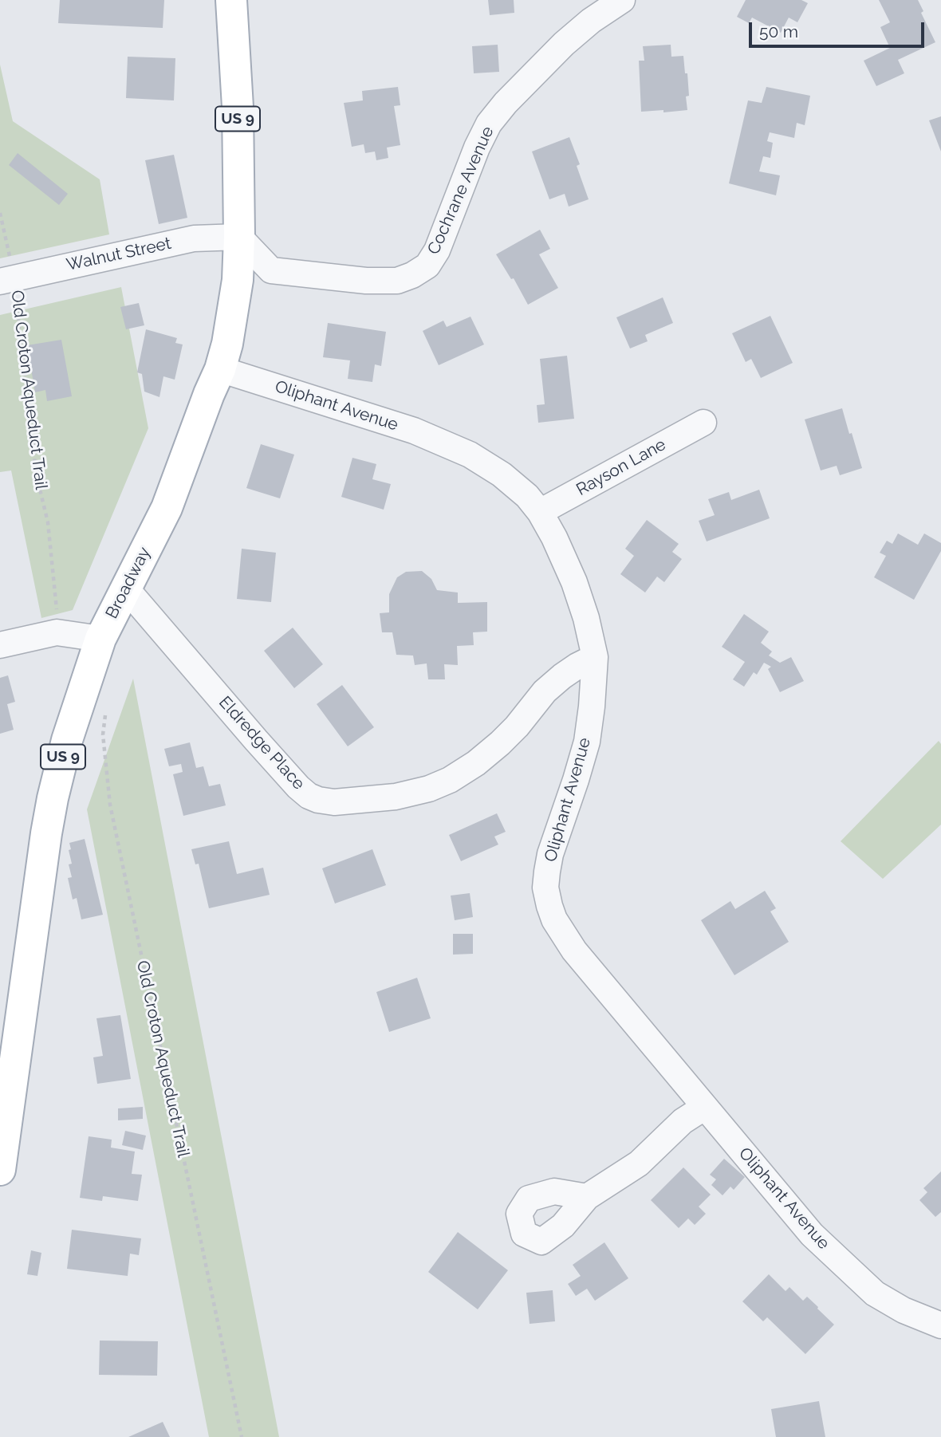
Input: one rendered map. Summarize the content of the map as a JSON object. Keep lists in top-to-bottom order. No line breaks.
{"streets":{"main road":["US 9","Broadway"],"street":["Cochrane Avenue","Walnut Street","Oliphant Avenue","Rayson Lane","Eldredge Place"],"path":["Old Croton Aqueduct Trail"]},"crossings":[["Cochrane Avenue","Walnut Street"],["Cochrane Avenue","Broadway"],["Walnut Street","Old Croton Aqueduct Trail"],["Walnut Street","Broadway"],["Oliphant Avenue","Rayson Lane"],["Oliphant Avenue","Broadway"],["Oliphant Avenue","Eldredge Place"],["Broadway","Eldredge Place"]],"scale_bar":"50 m"}
